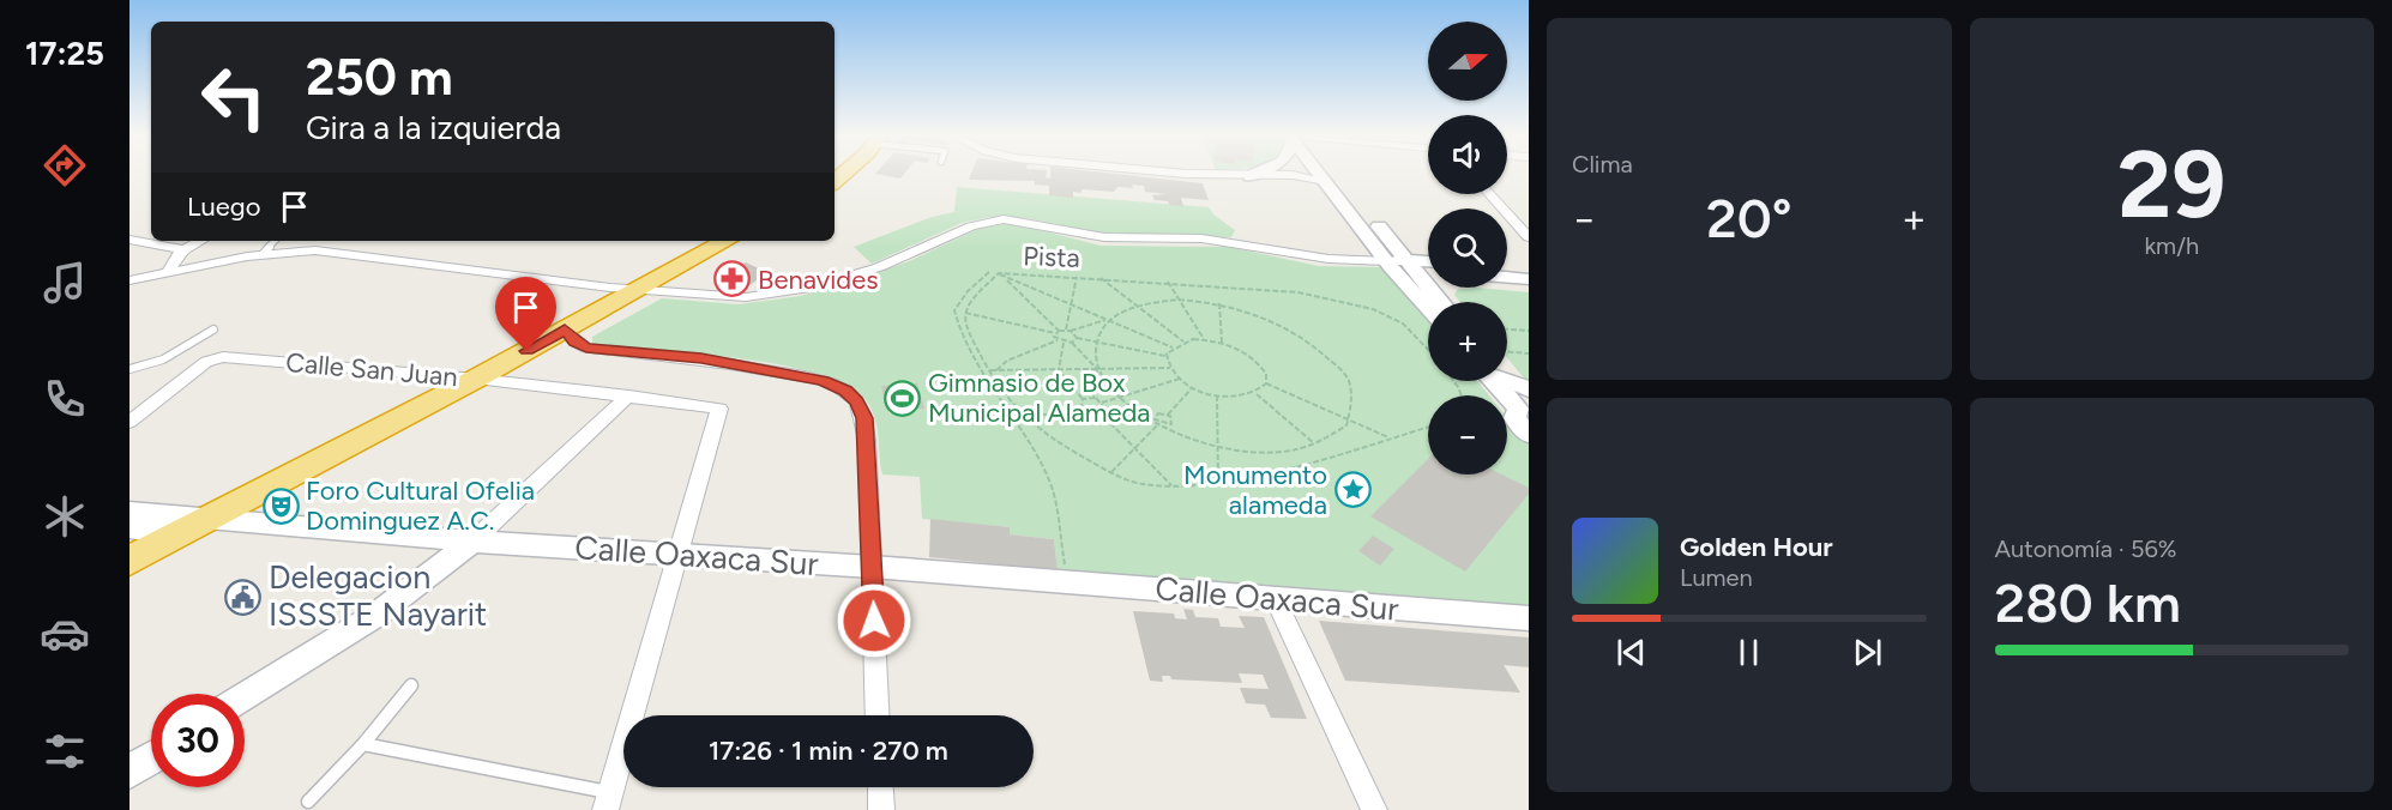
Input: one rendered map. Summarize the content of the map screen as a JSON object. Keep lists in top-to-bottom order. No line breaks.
{"streets":{"main road":["Calle Oaxaca Sur"],"street":["Calle San Juan"],"path":["Pista"]},"crossings":[["Calle San Juan","Calle Oaxaca Sur"]],"places":{"pharmacy":["Benavides"],"sports":["Gimnasio de Box Municipal Alameda"],"place":["Monumento alameda"],"theatre":["Foro Cultural Ofelia Dominguez A.C."],"public building":["Delegacion ISSSTE Nayarit"]},"north":"right","page":{"tabs":"17:25","tile":["Clima",["29","km/h"],["Autonomía · 56%","280 km"]],"map_buttons":["+","−"],"turn":["250 m","Gira a la izquierda"],"then":"Luego","heat":["−","20°","+"],"song":["Golden Hour","Lumen"],"limit":"30","trip":"17:26 · 1 min · 270 m"}}
